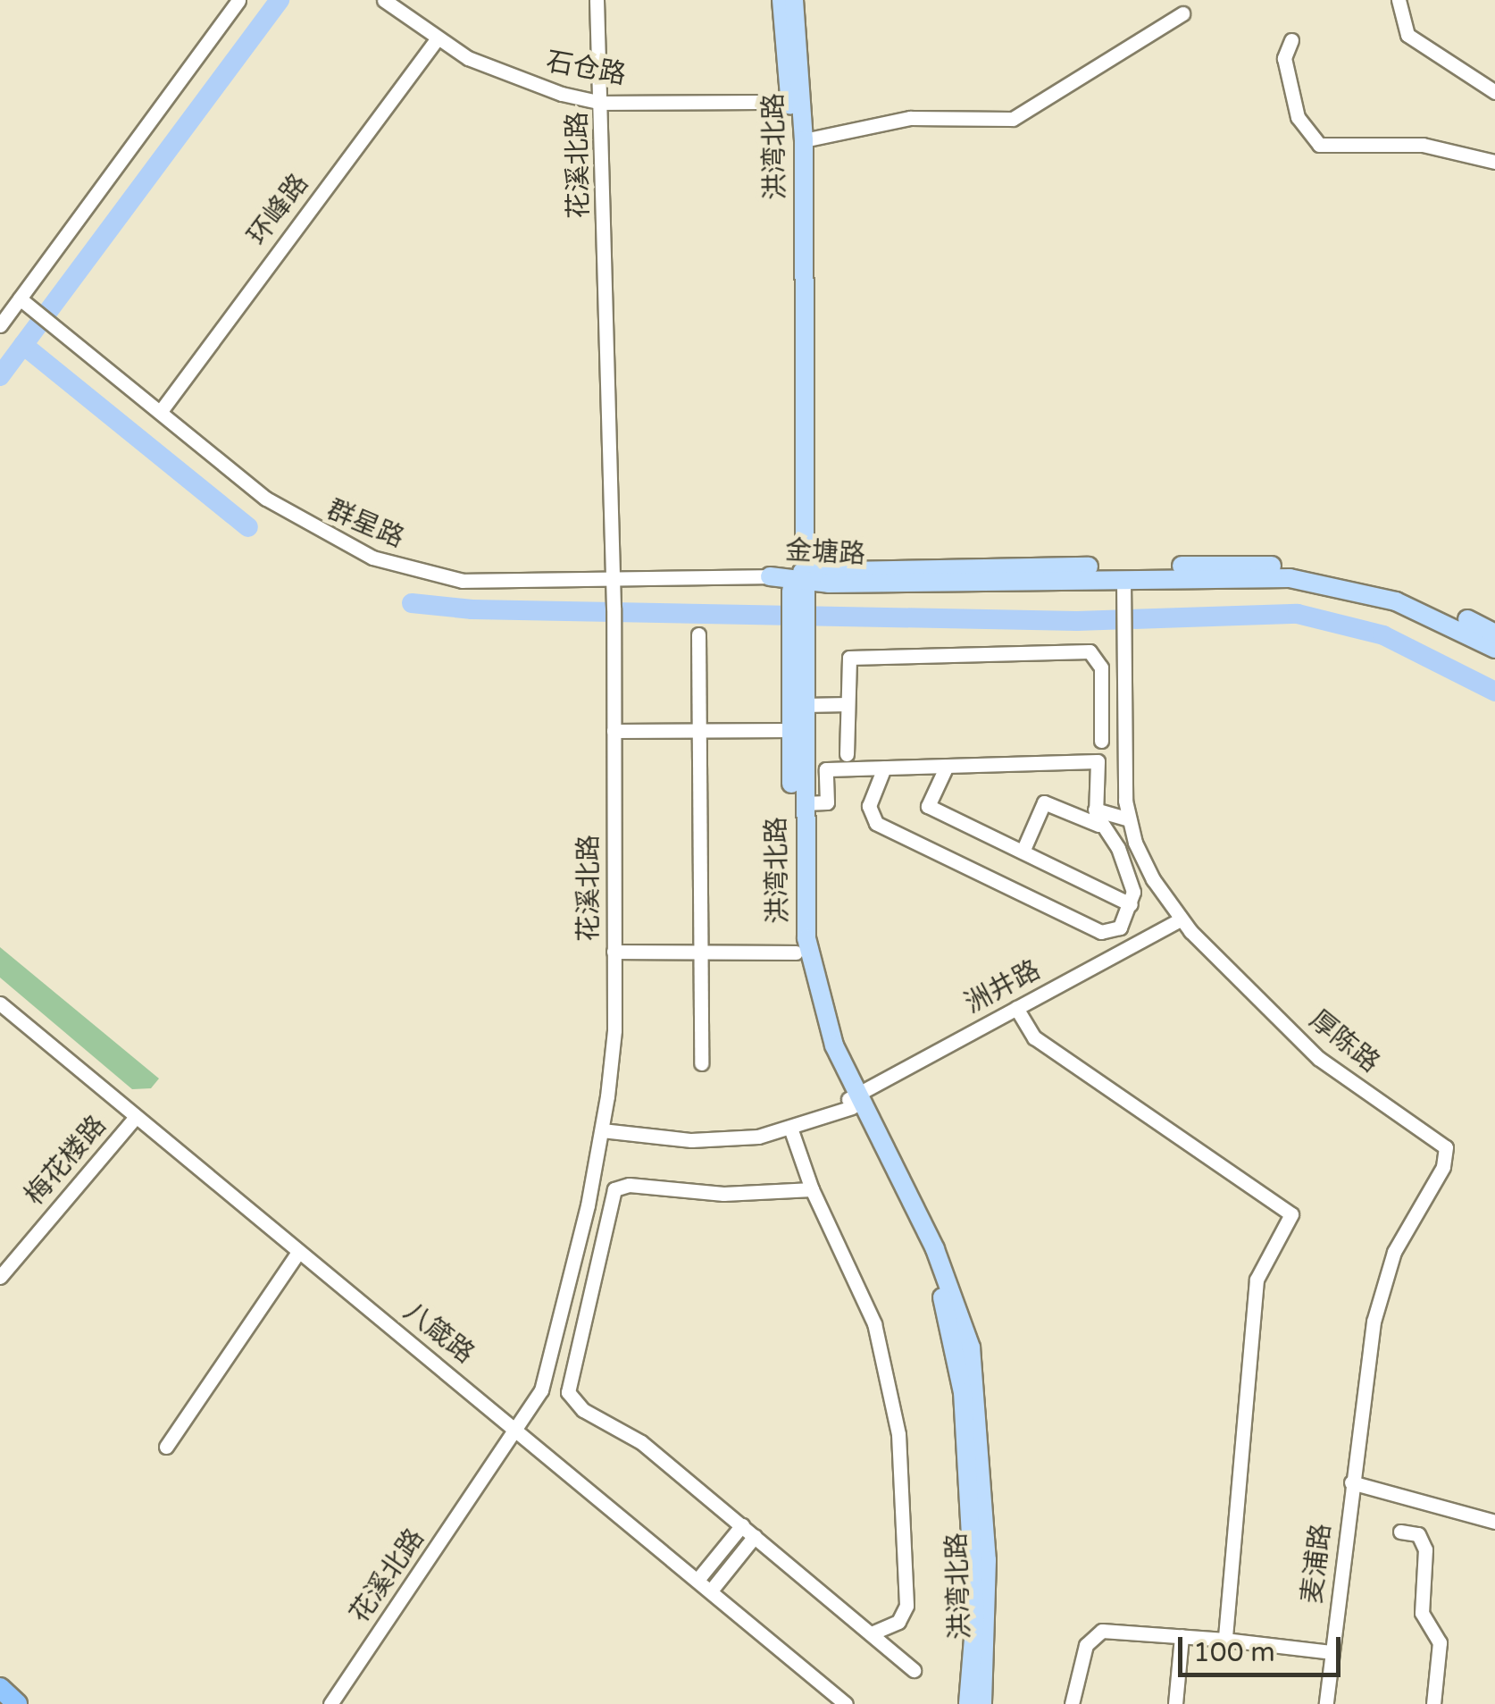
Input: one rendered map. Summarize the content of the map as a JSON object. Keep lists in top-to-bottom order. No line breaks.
{"streets":{"main road":["洪湾北路","金塘路"],"street":["石仓路","花溪北路","环峰路","群星路","洲井路","厚陈路","梅花楼路","八箴路","麦浦路"]},"crossings":[["石仓路","洪湾北路"],["石仓路","花溪北路"],["石仓路","环峰路"],["洪湾北路","金塘路"],["洪湾北路","洲井路"],["花溪北路","群星路"],["花溪北路","洲井路"],["花溪北路","八箴路"],["环峰路","群星路"],["群星路","金塘路"],["金塘路","厚陈路"],["洲井路","厚陈路"],["厚陈路","麦浦路"],["梅花楼路","八箴路"]],"scale_bar":"100 m"}
